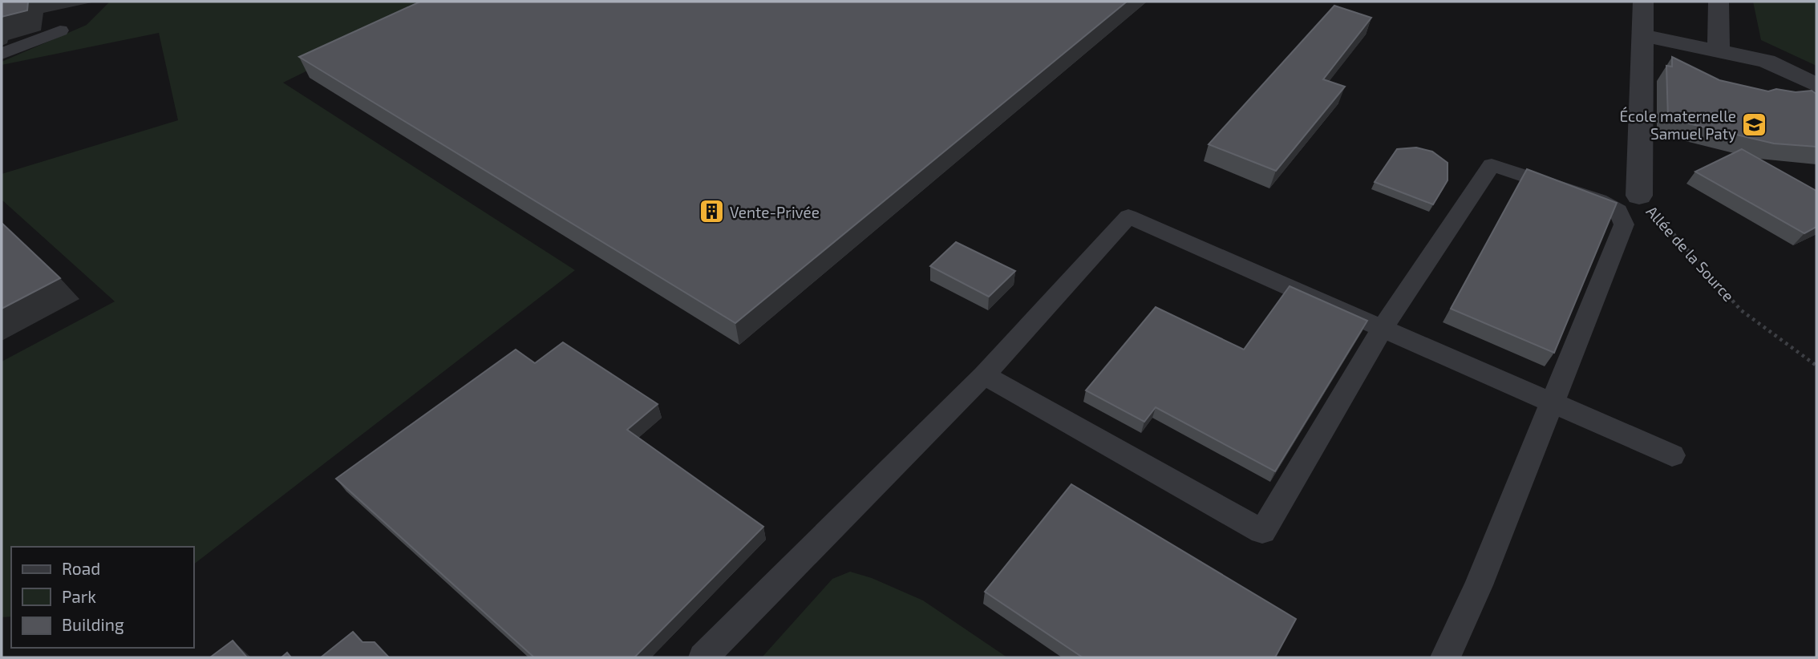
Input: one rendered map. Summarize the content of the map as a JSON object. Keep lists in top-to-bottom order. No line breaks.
{"streets":{"street":["Allée de la Source"]},"places":{"school or university":["École maternelle Samuel Paty"],"building":["Vente-Privée"]},"legend":["Road","Park","Building"]}
